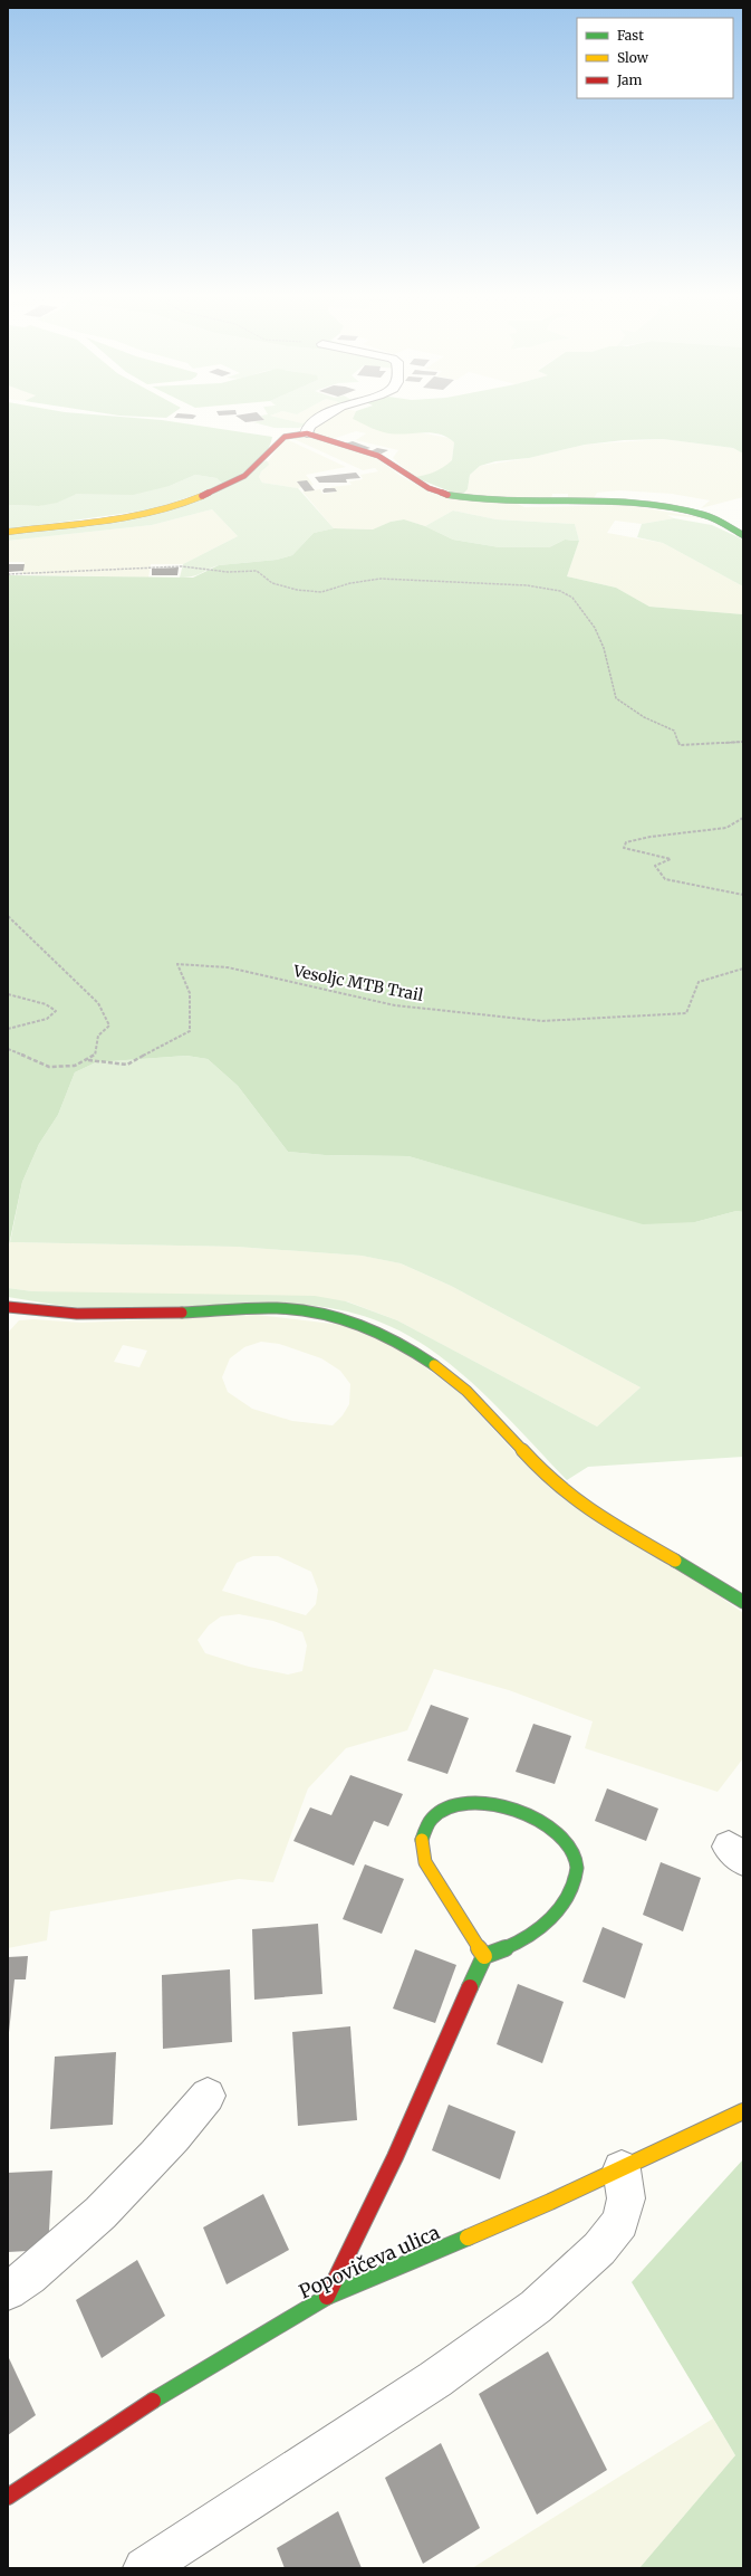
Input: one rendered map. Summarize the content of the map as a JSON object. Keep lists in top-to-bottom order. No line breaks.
{"streets":{"street":["Popovičeva ulica"],"path":["Vesoljc MTB Trail"]},"legend":["Fast","Slow","Jam"]}
